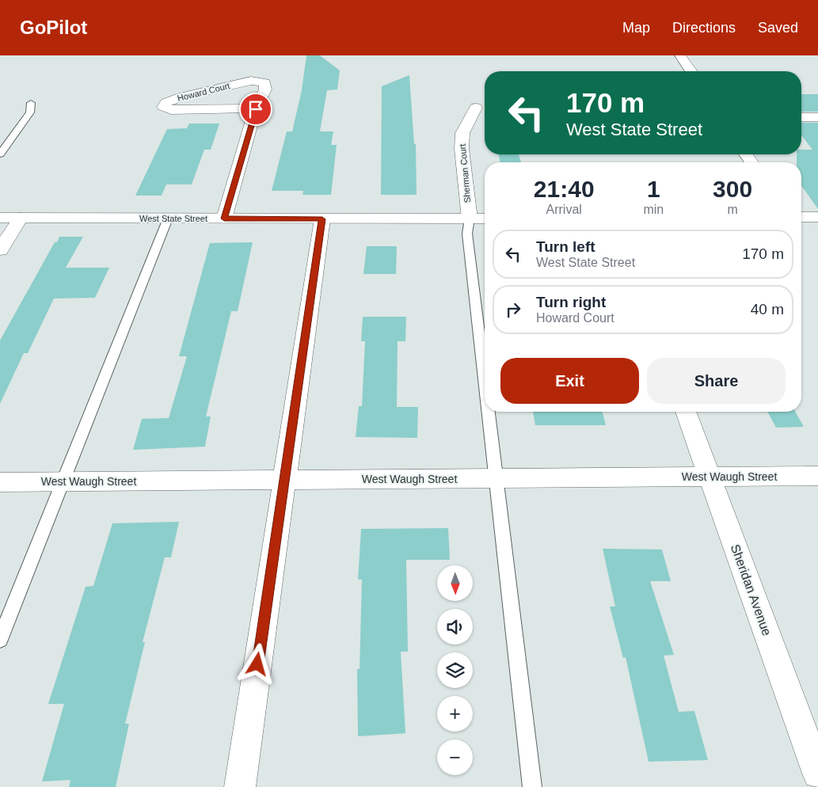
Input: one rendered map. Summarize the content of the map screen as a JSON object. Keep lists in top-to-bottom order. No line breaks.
{"streets":{"street":["Howard Court","Sherman Court","West State Street","West Waugh Street","Sheridan Avenue"]},"crossings":[["Howard Court","West State Street"],["Sherman Court","West State Street"],["West Waugh Street","Sheridan Avenue"]],"north":"bottom","page":{"header":"GoPilot","nav":["Map","Directions","Saved"],"turn":["170 m","West State Street"],"eta":["21:40","Arrival","1","min","300","m"],"list":[{"name":"Turn left","note":"West State Street","value":"170 m"},{"name":"Turn right","note":"Howard Court","value":"40 m"}],"buttons":["Exit","Share"],"map_buttons":["+","−"]}}
